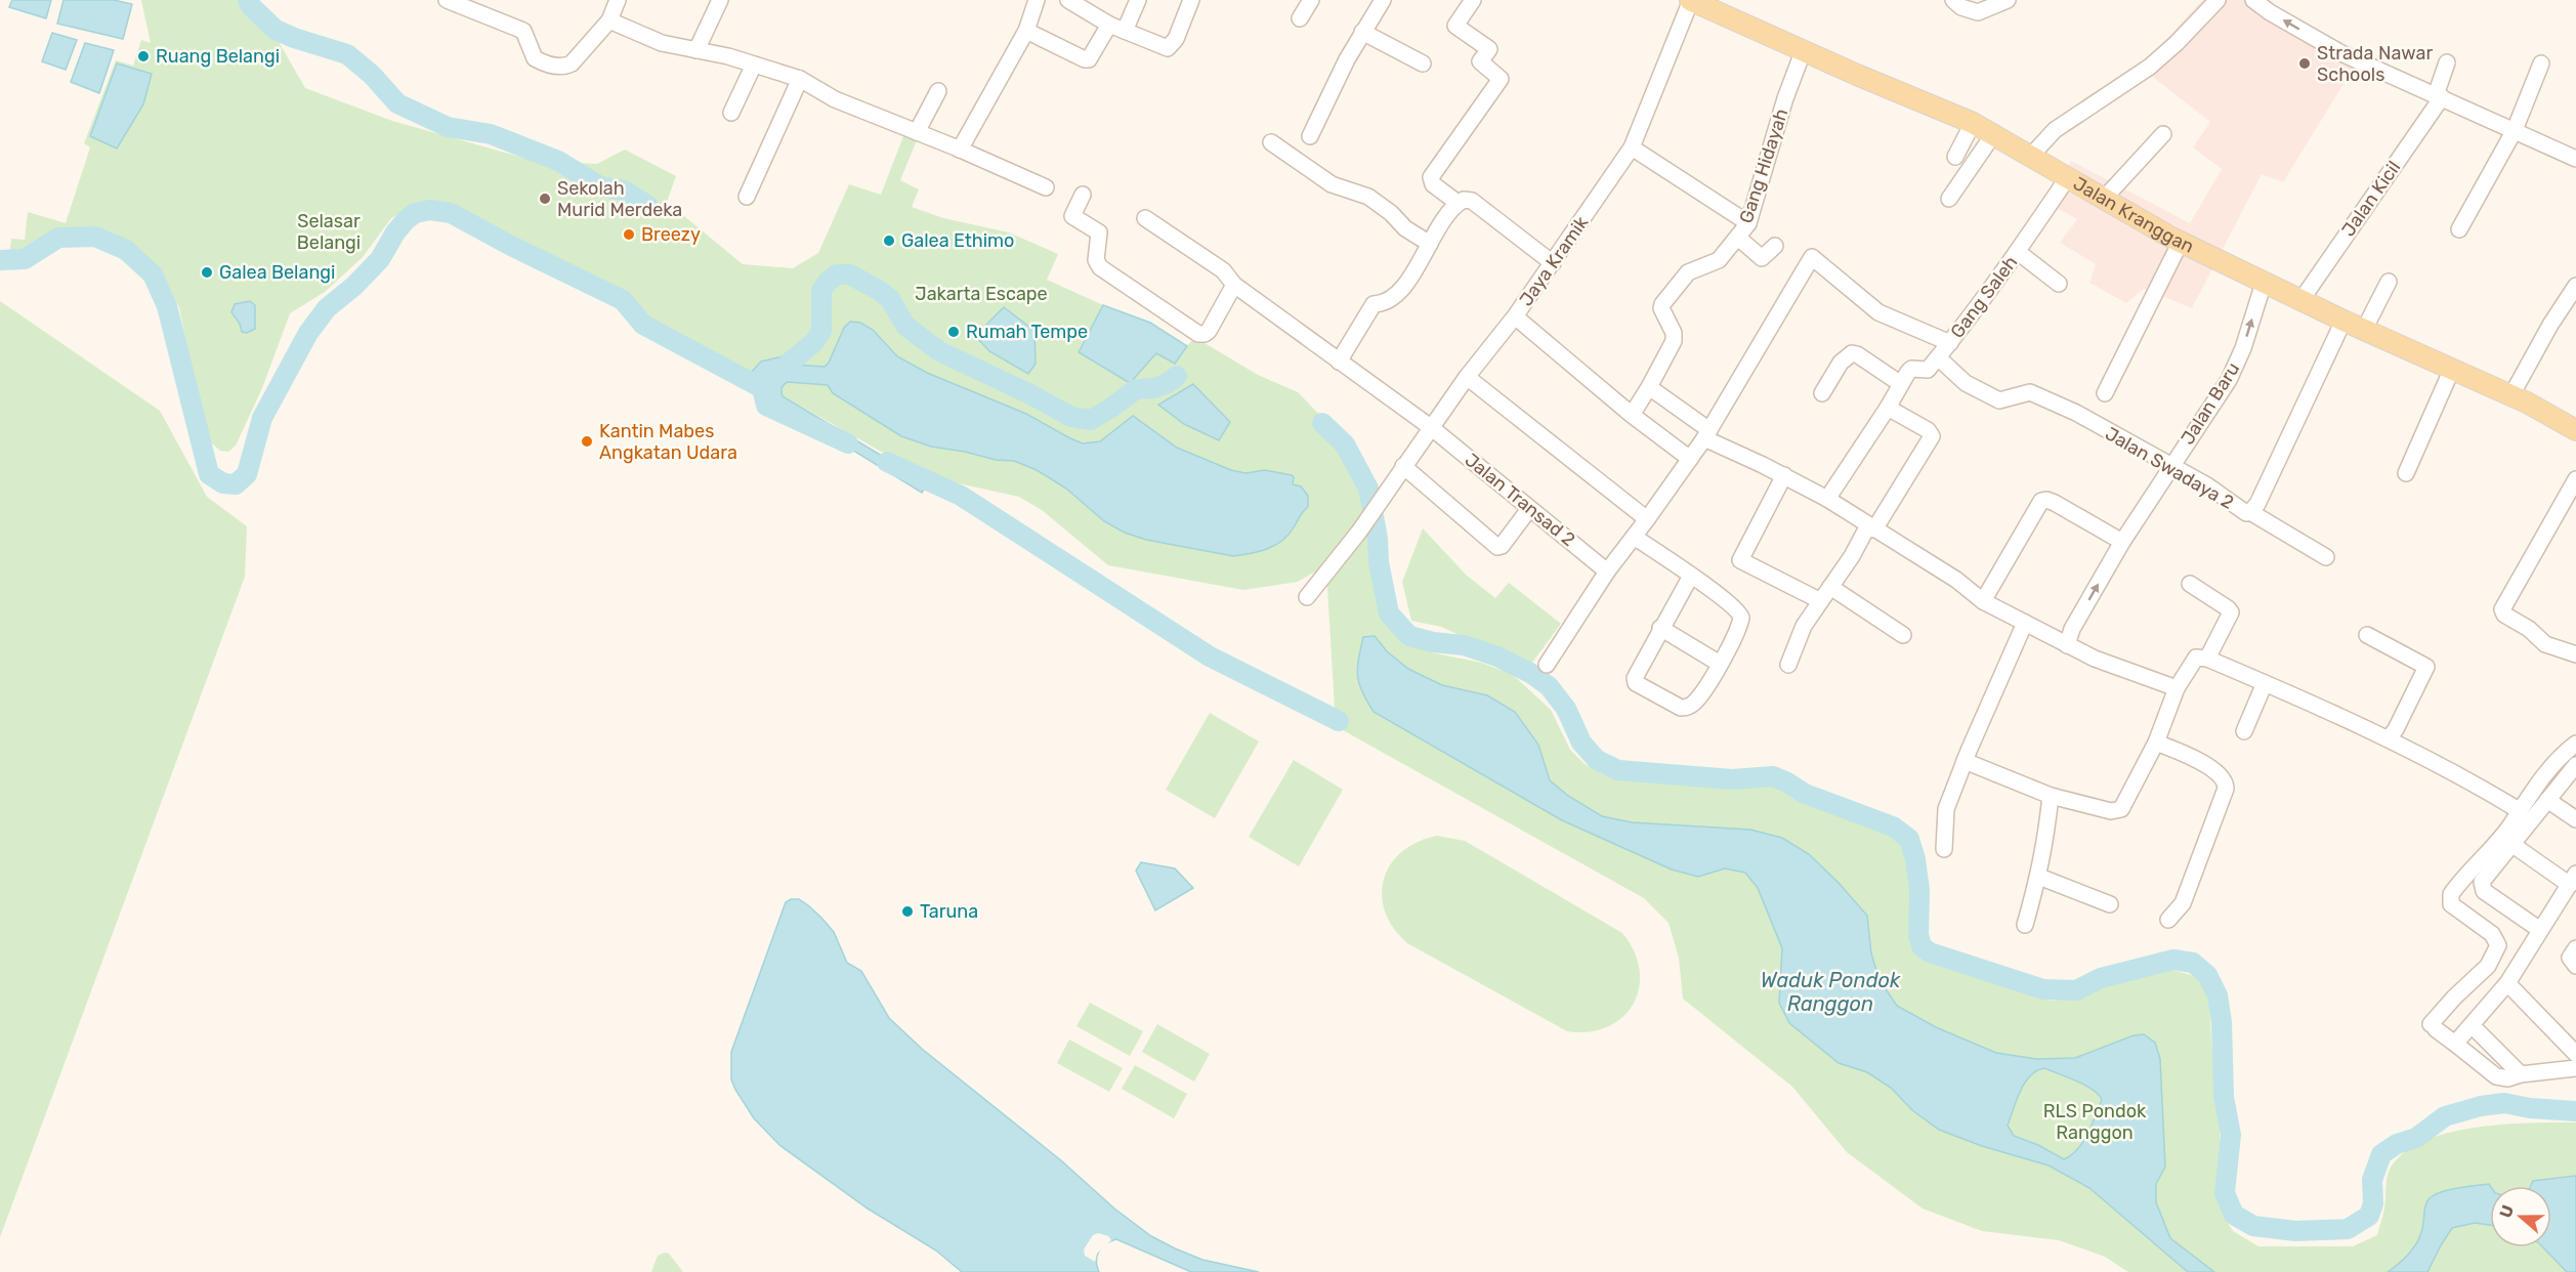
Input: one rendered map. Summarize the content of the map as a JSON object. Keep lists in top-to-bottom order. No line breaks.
{"streets":{"main road":["Jalan Kranggan"],"street":["Gang Hidayah","Jalan Kicil","Jaya Kramik","Gang Saleh","Jalan Baru","Jalan Swadaya 2","Jalan Transad 2"]},"crossings":[["Gang Hidayah","Jalan Kranggan"],["Jalan Kicil","Jalan Kranggan"],["Jalan Kranggan","Jaya Kramik"],["Jalan Kranggan","Gang Saleh"],["Jalan Kranggan","Jalan Baru"],["Jalan Kranggan","Jalan Swadaya 2"],["Jaya Kramik","Jalan Transad 2"],["Jalan Baru","Jalan Swadaya 2"]],"water":["Waduk Pondok Ranggon"],"parks":["Selasar Belangi","Jakarta Escape","RLS Pondok Ranggon"],"places":["Ruang Belangi","Strada Nawar Schools","Sekolah Murid Merdeka","Breezy","Galea Ethimo","Galea Belangi","Rumah Tempe","Kantin Mabes Angkatan Udara","Taruna"],"north":"left"}
